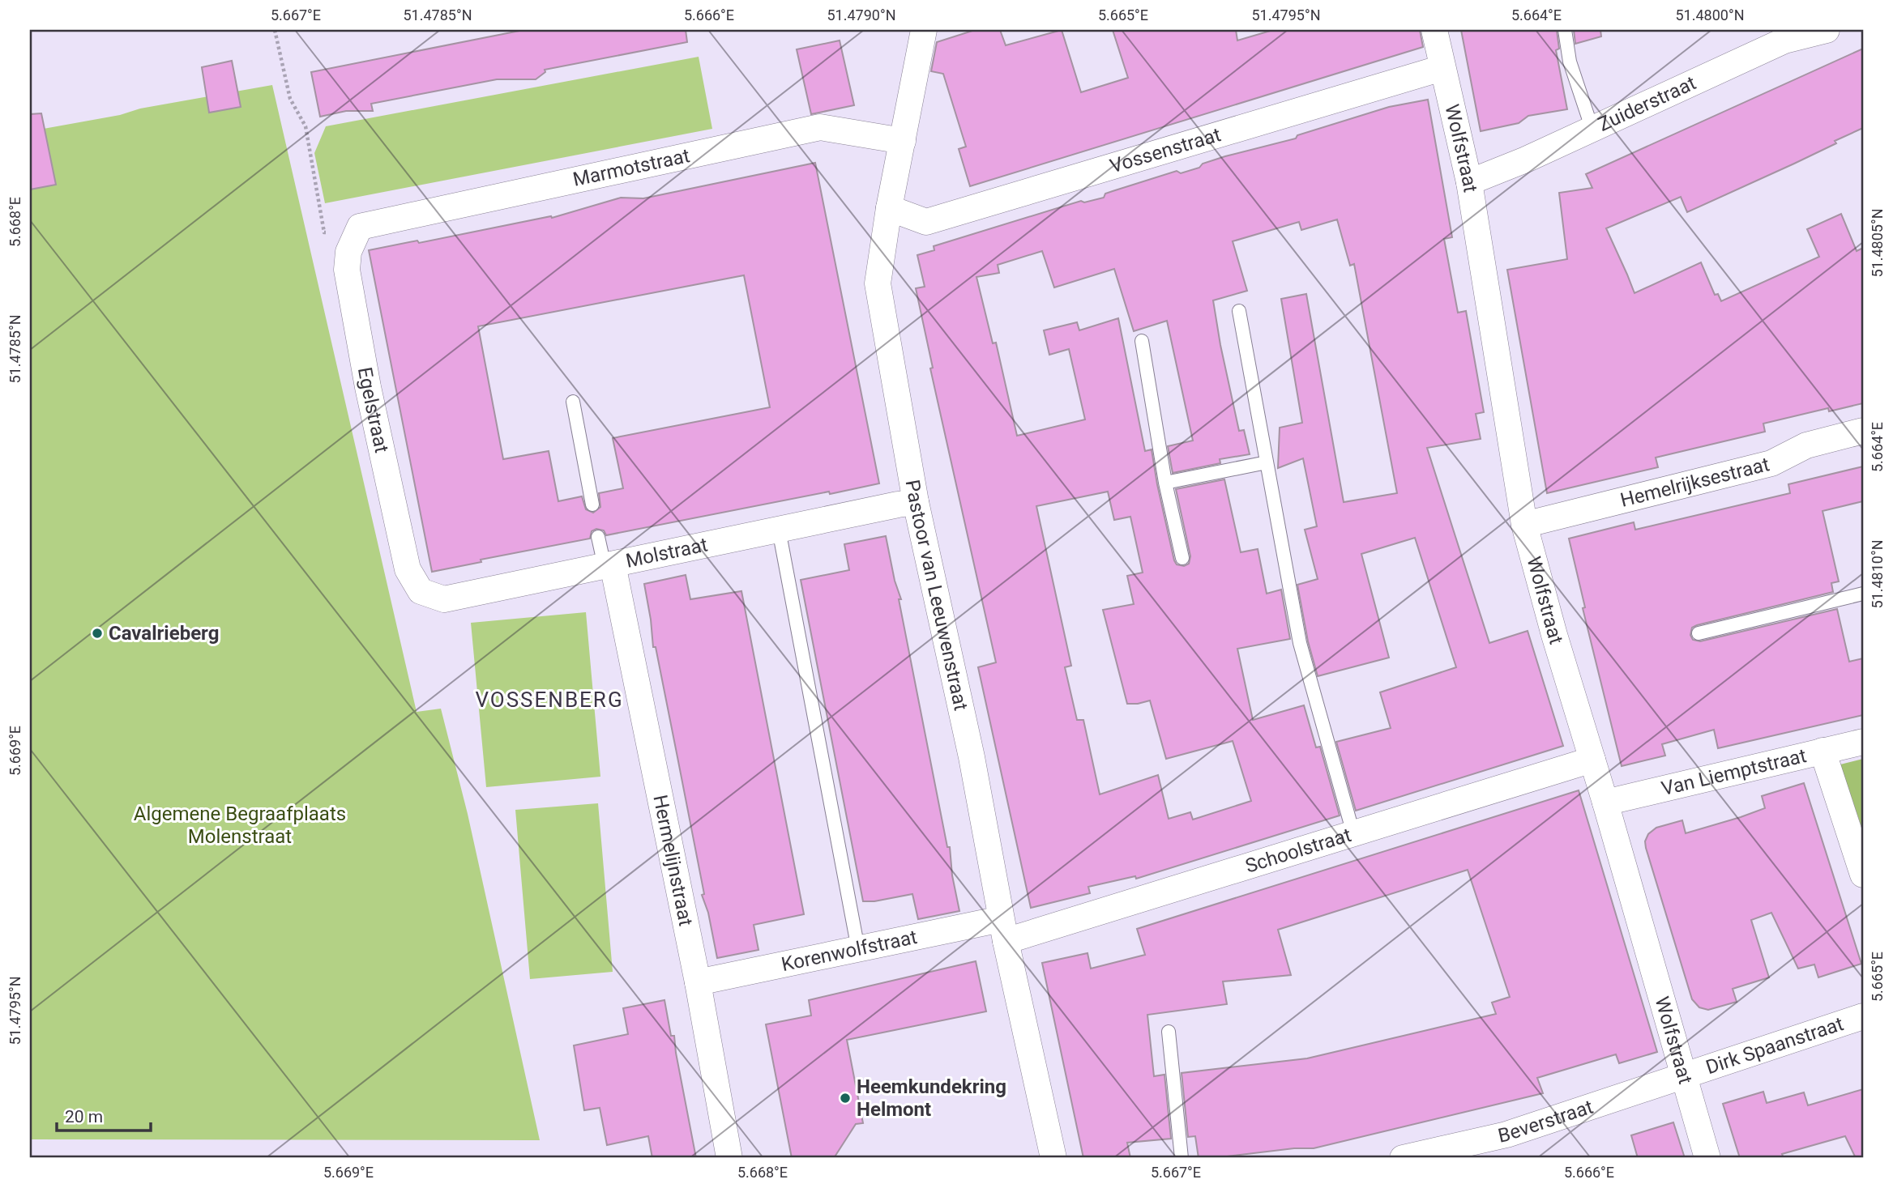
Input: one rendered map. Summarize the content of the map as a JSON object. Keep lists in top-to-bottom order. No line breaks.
{"streets":{"street":["Zuiderstraat","Wolfstraat","Vossenstraat","Marmotstraat","Egelstraat","Hemelrijksestraat","Molstraat","Pastoor van Leeuwenstraat","Van Liemptstraat","Schoolstraat","Hermelijnstraat","Korenwolfstraat","Dirk Spaanstraat","Beverstraat"]},"crossings":[["Zuiderstraat","Wolfstraat"],["Wolfstraat","Vossenstraat"],["Wolfstraat","Hemelrijksestraat"],["Wolfstraat","Van Liemptstraat"],["Wolfstraat","Schoolstraat"],["Wolfstraat","Dirk Spaanstraat"],["Wolfstraat","Beverstraat"],["Vossenstraat","Pastoor van Leeuwenstraat"],["Marmotstraat","Egelstraat"],["Marmotstraat","Pastoor van Leeuwenstraat"],["Egelstraat","Molstraat"],["Molstraat","Pastoor van Leeuwenstraat"],["Molstraat","Hermelijnstraat"],["Pastoor van Leeuwenstraat","Schoolstraat"],["Pastoor van Leeuwenstraat","Korenwolfstraat"],["Schoolstraat","Korenwolfstraat"],["Hermelijnstraat","Korenwolfstraat"],["Dirk Spaanstraat","Beverstraat"]],"districts":["VOSSENBERG"],"parks":["Algemene Begraafplaats Molenstraat"],"places":["Cavalrieberg","Heemkundekring Helmont"],"scale_bar":"20 m","coordinates":["5.667°E","51.4785°N","5.666°E","51.4790°N","5.665°E","51.4795°N","5.664°E","51.4800°N","5.668°E","51.4805°N","51.4810°N","5.669°E"]}
